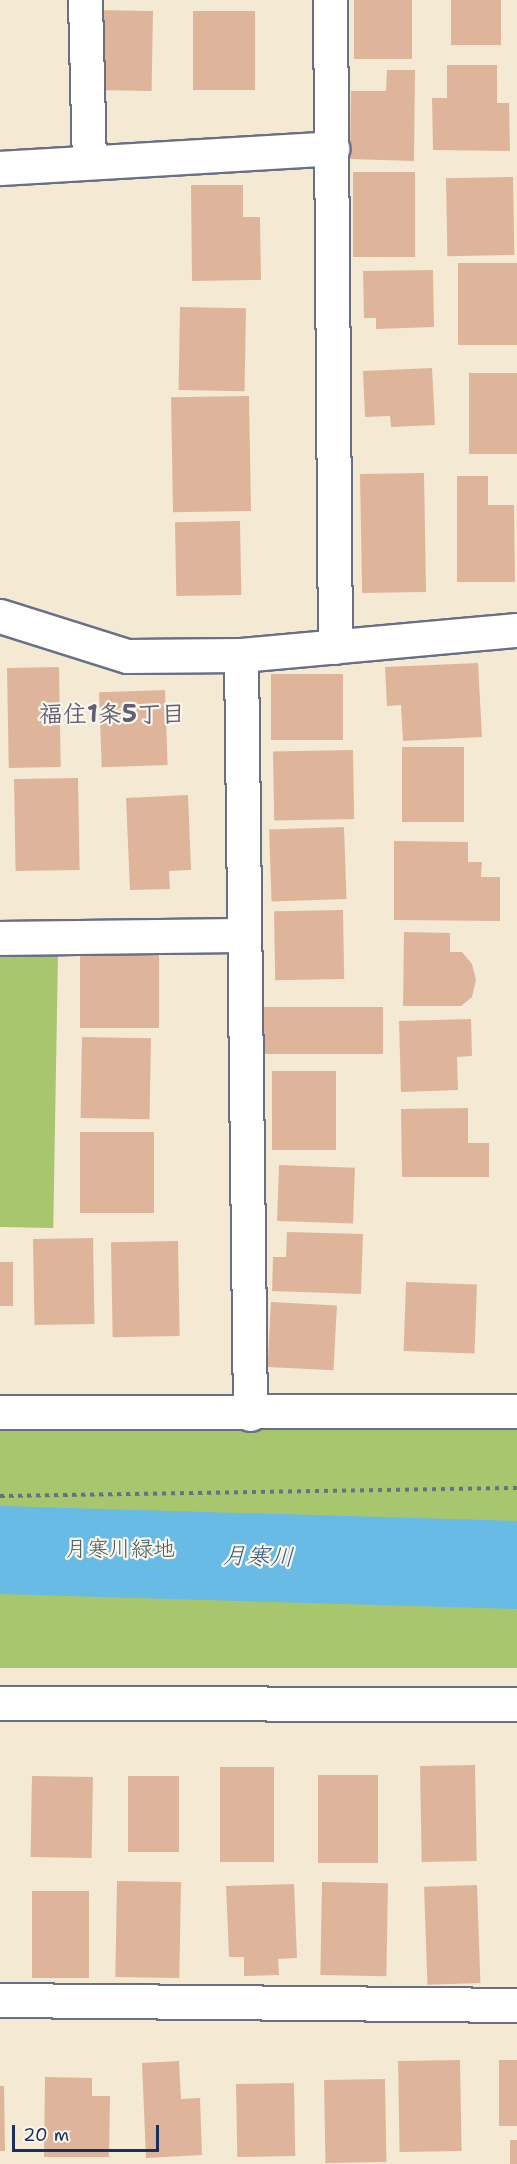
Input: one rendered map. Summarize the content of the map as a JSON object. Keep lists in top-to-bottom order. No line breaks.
{"districts":["福住1条5丁目"],"water":["月寒川"],"parks":["月寒川緑地"],"scale_bar":"20 m"}
